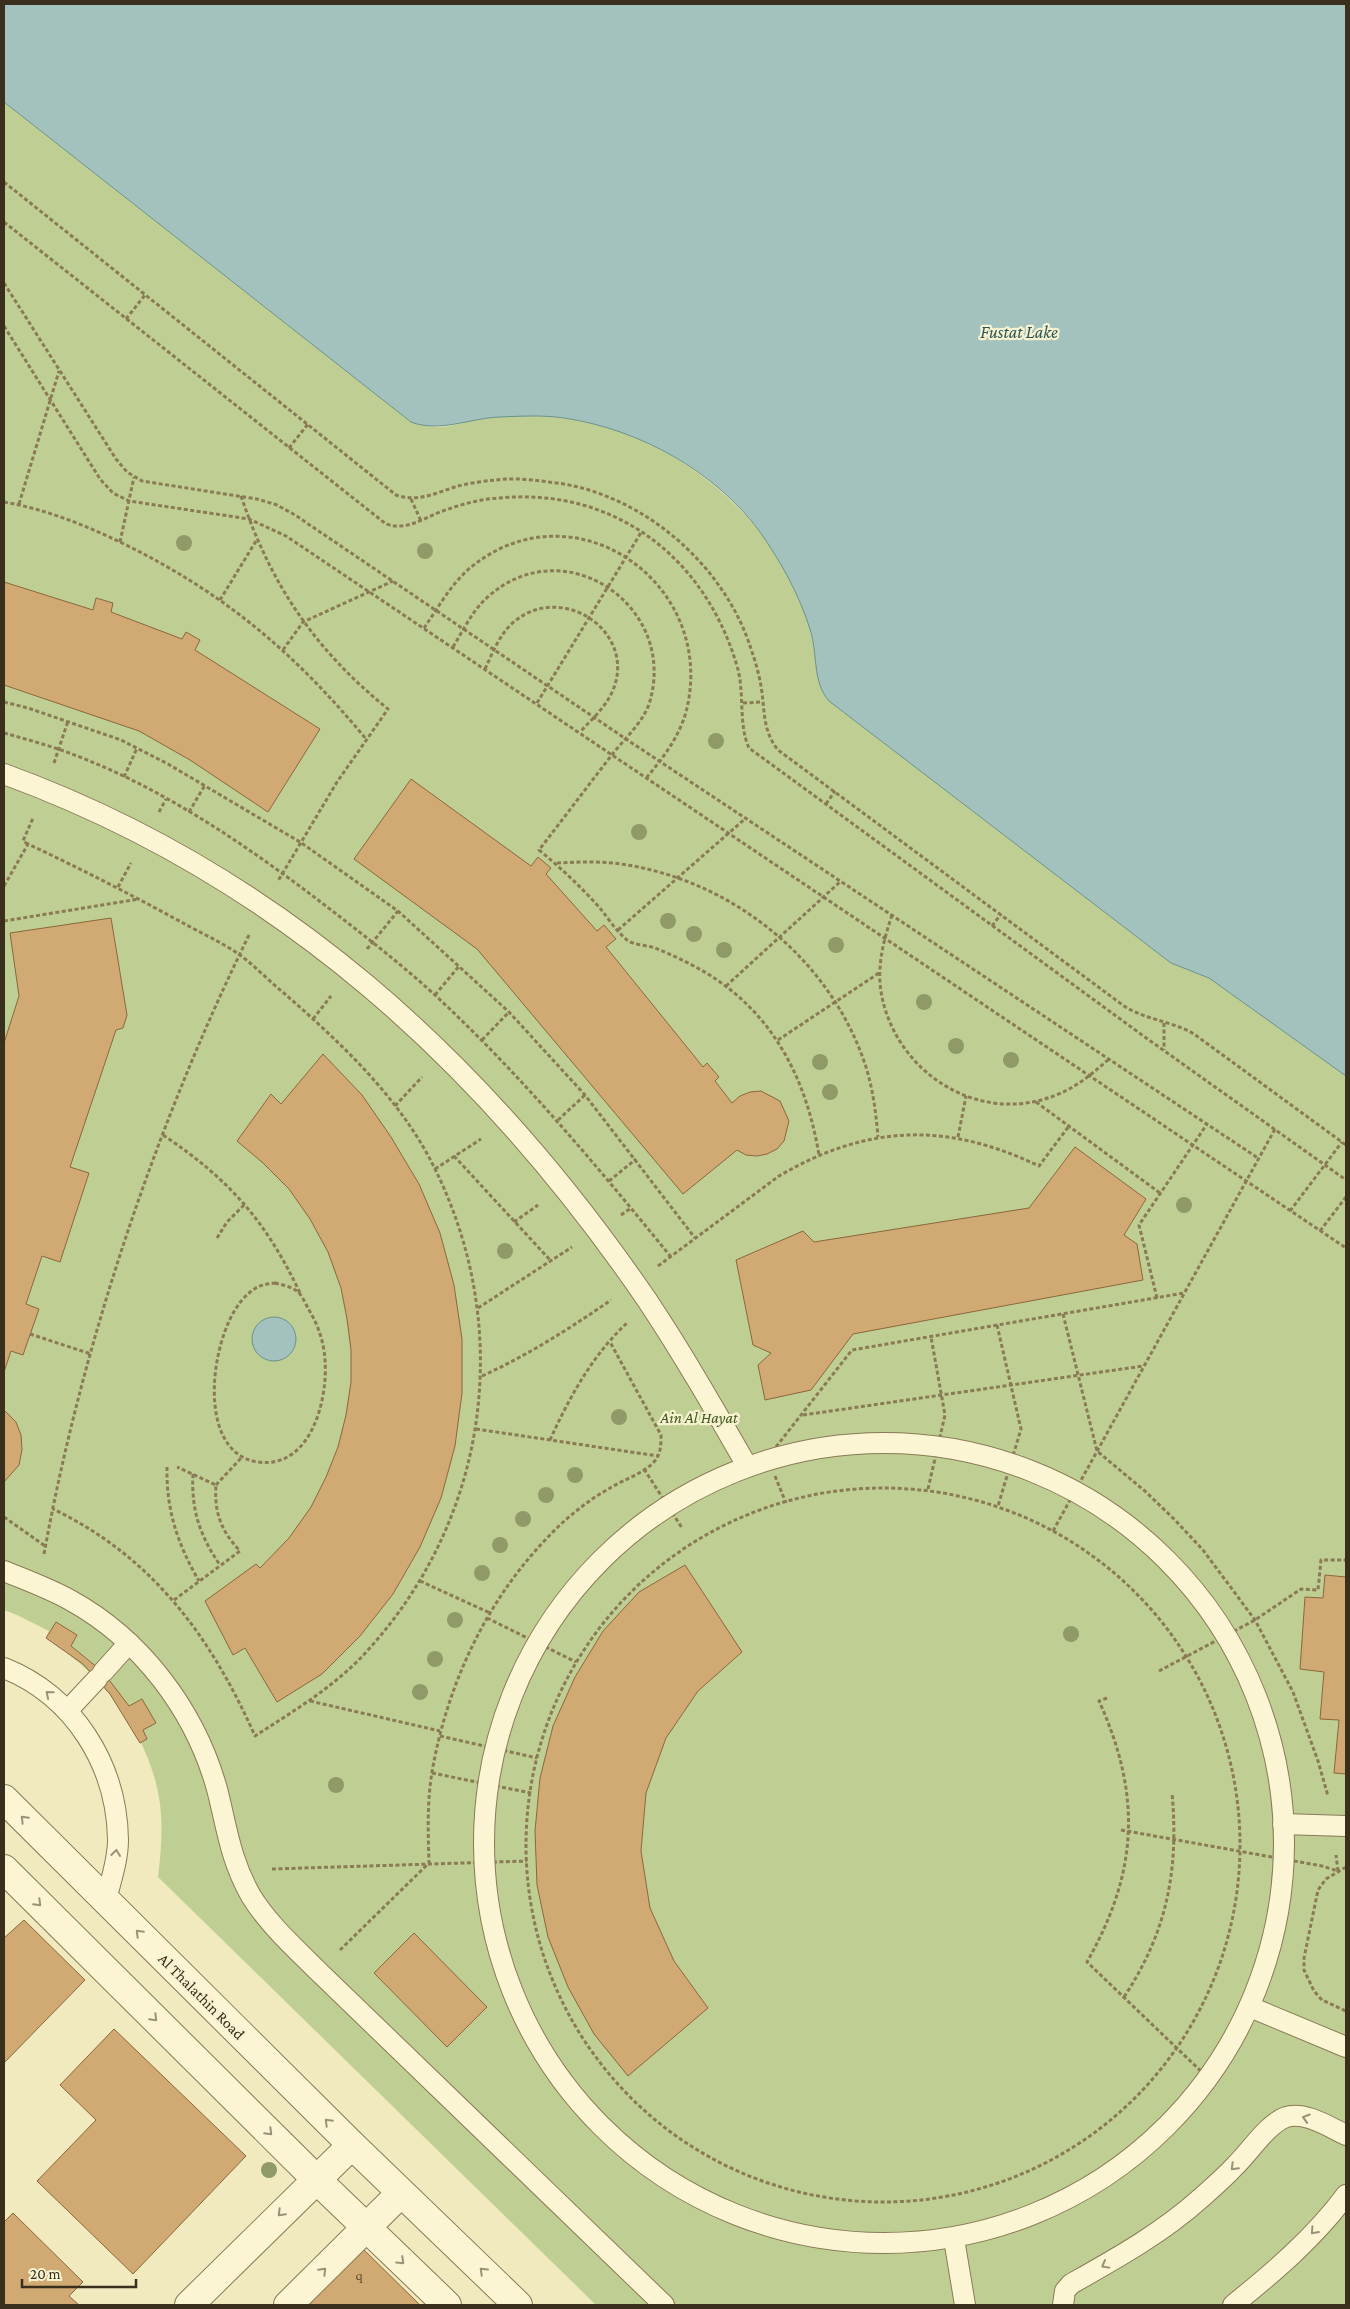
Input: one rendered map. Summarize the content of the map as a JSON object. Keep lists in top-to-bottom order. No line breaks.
{"streets":{"street":["Al Thalathin Road"]},"water":["Fustat Lake"],"parks":["Ain Al Hayat"],"house_numbers":["q"],"scale_bar":"20 m"}
